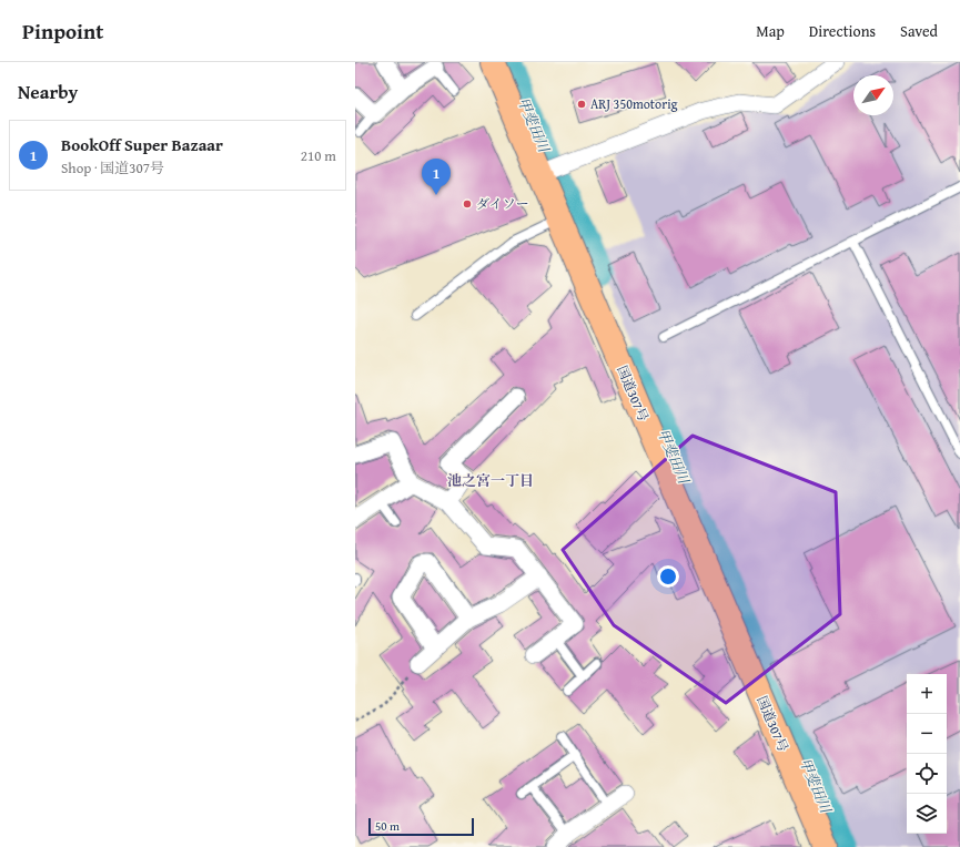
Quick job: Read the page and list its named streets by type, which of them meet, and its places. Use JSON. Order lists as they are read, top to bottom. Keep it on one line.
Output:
{"streets":{"highway":["国道307号"]},"districts":["池之宮一丁目"],"water":["甲斐田川"],"places":["ARJ 350motorig","ダイソー"],"scale_bar":"50 m","north":"top right","page":{"header":"Pinpoint","nav":["Map","Directions","Saved"],"heading":"Nearby","list":[{"mark":"1","name":"BookOff Super Bazaar","note":"Shop · 国道307号","value":"210 m"}],"pins":"1","map_buttons":["+","−"],"scale":"50 m"}}
